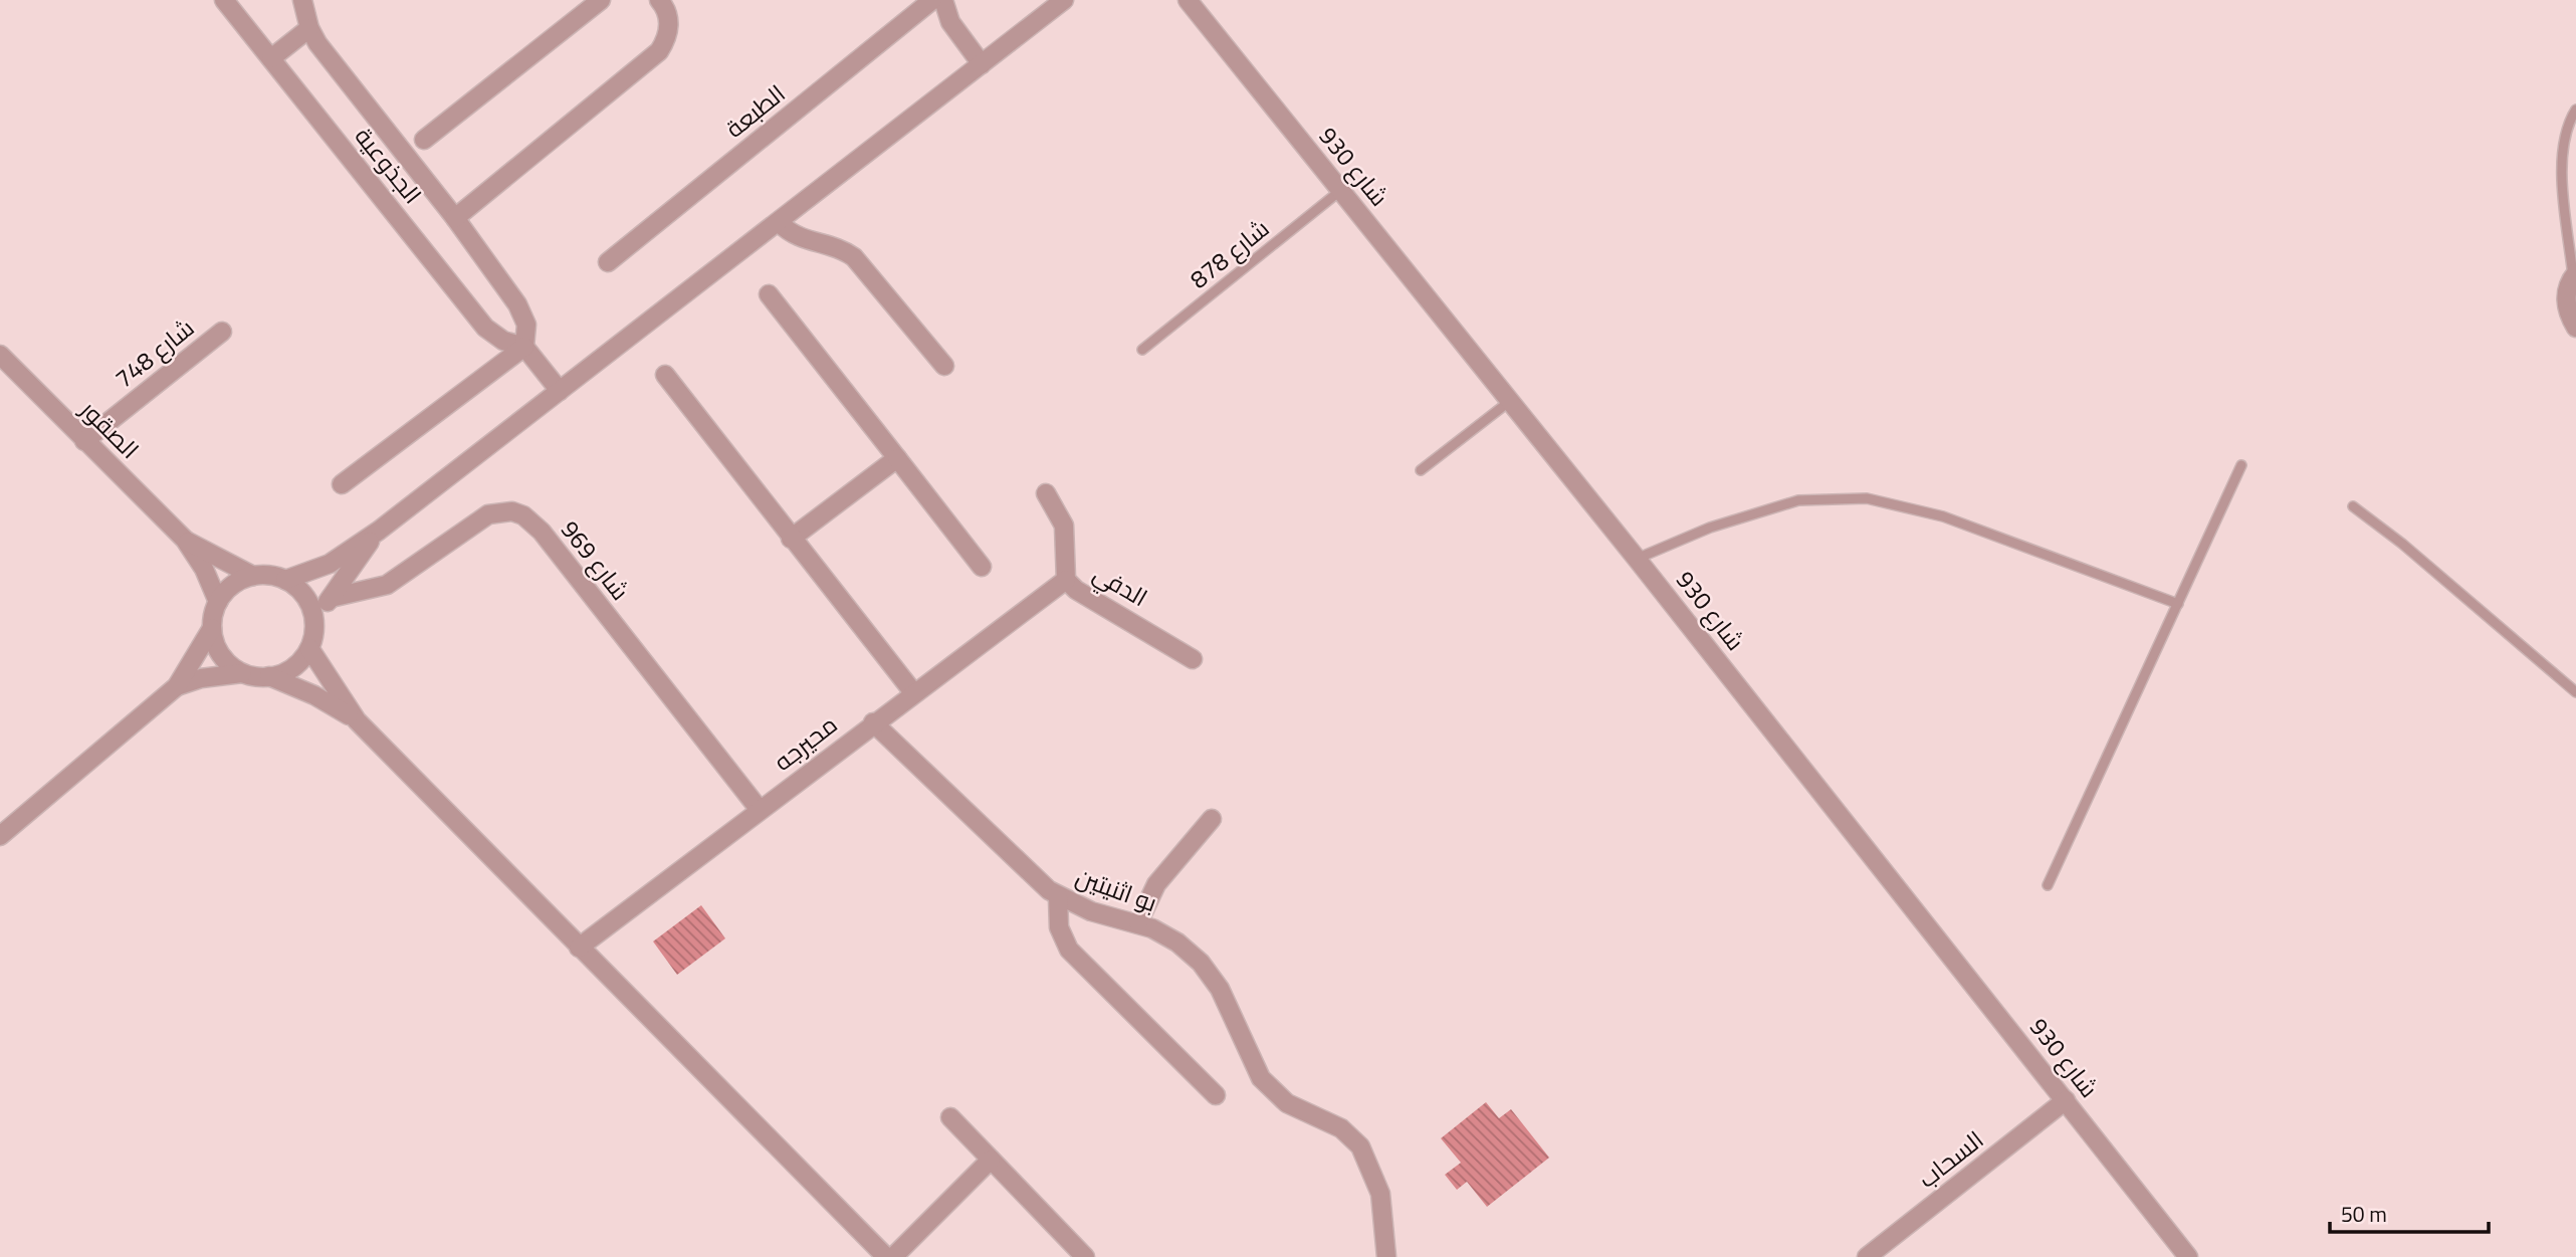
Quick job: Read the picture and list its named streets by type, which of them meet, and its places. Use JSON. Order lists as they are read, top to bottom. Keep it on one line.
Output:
{"streets":{"street":["الطبعة","الجذوعية","شارع 930","شارع 748","الصقور","شارع 969","الدفي","محيرجه","بو اثنيتين","السحاب"],"lane":["شارع 878"]},"crossings":[["شارع 930","شارع 878"],["شارع 930","السحاب"],["شارع 748","الصقور"],["شارع 969","محيرجه"],["الدفي","محيرجه"],["محيرجه","بو اثنيتين"]],"scale_bar":"50 m"}
